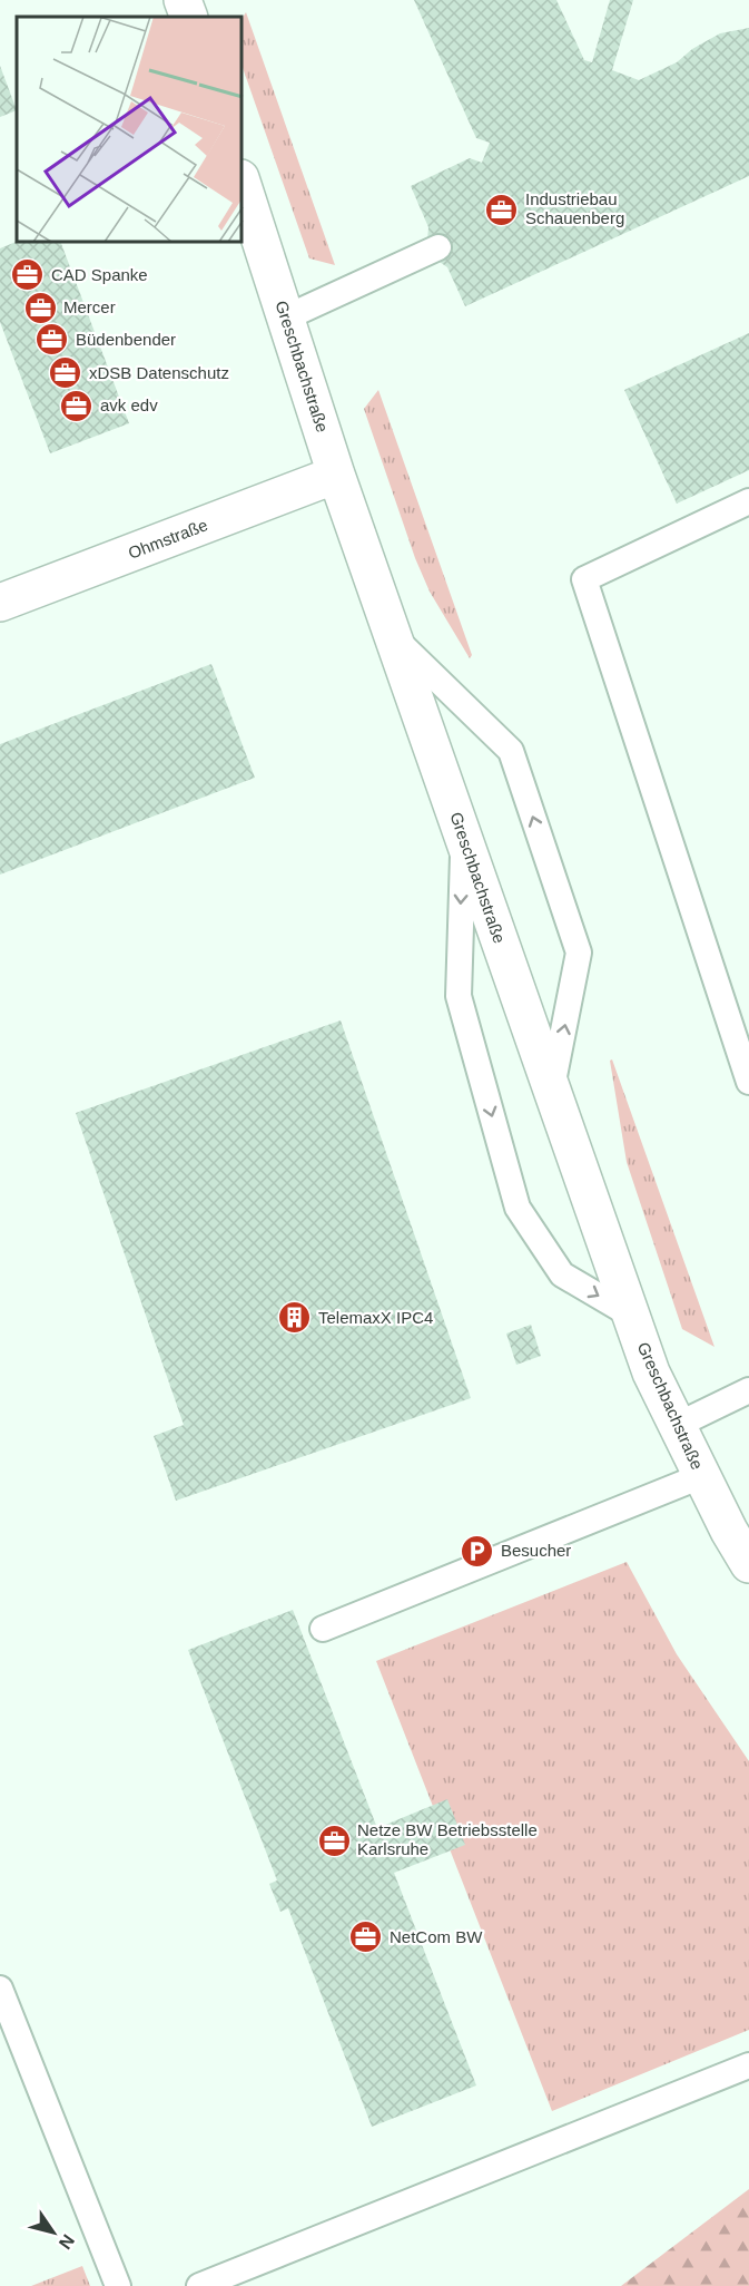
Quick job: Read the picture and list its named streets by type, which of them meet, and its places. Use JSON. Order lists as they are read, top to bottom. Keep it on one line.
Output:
{"streets":{"street":["Greschbachstraße","Ohmstraße"]},"crossings":[["Greschbachstraße","Ohmstraße"]],"places":{"office":["Industriebau Schauenberg","CAD Spanke","Mercer","Büdenbender","xDSB Datenschutz","avk edv","Netze BW Betriebsstelle Karlsruhe","NetCom BW"],"building":["TelemaxX IPC4"],"parking":["Besucher"]},"north":"bottom right"}
